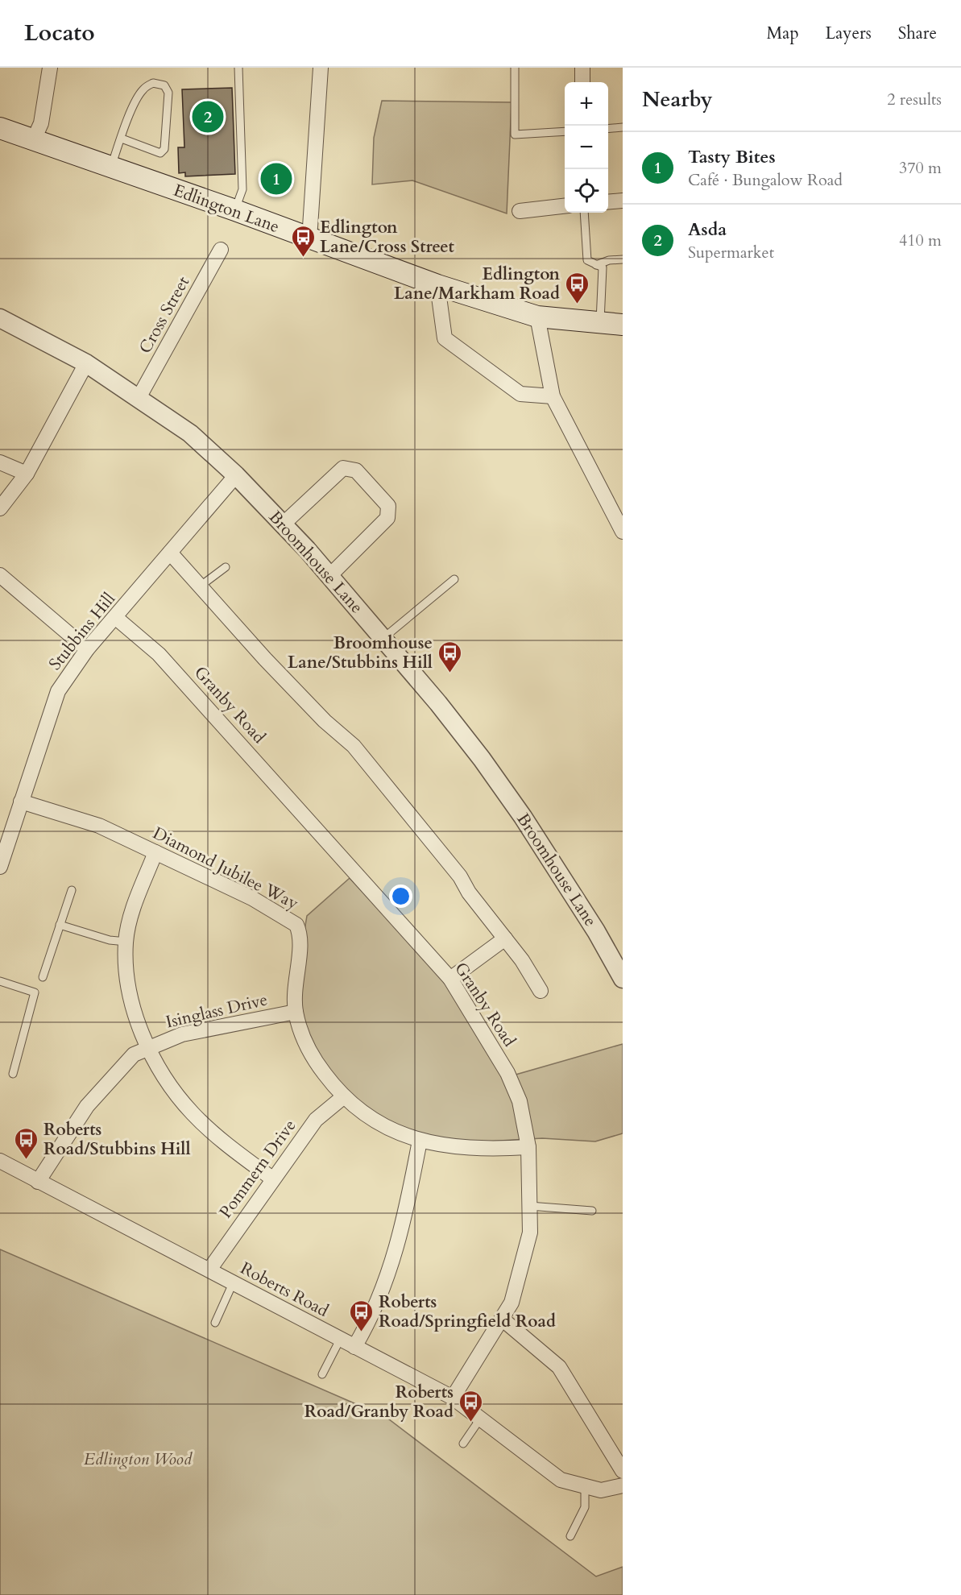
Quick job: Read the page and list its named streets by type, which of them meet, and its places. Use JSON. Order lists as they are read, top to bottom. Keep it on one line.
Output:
{"streets":{"main road":["Edlington Lane"],"street":["Cross Street","Broomhouse Lane","Stubbins Hill","Granby Road","Diamond Jubilee Way","Isinglass Drive","Pommern Drive","Roberts Road"]},"crossings":[["Cross Street","Broomhouse Lane"],["Broomhouse Lane","Stubbins Hill"],["Stubbins Hill","Granby Road"],["Stubbins Hill","Diamond Jubilee Way"],["Granby Road","Diamond Jubilee Way"],["Granby Road","Roberts Road"],["Diamond Jubilee Way","Isinglass Drive"],["Diamond Jubilee Way","Pommern Drive"],["Isinglass Drive","Roberts Road"],["Pommern Drive","Roberts Road"]],"parks":["Edlington Wood"],"places":{"bus stop":["Edlington Lane/Cross Street","Edlington Lane/Markham Road","Broomhouse Lane/Stubbins Hill","Roberts Road/Stubbins Hill","Roberts Road/Springfield Road","Roberts Road/Granby Road"]},"page":{"header":"Locato","nav":["Map","Layers","Share"],"heading":["Nearby","2 results"],"map_buttons":["+","−"],"pins":["2","1"],"list":[{"mark":"1","name":"Tasty Bites","note":"Café · Bungalow Road","value":"370 m"},{"mark":"2","name":"Asda","note":"Supermarket","value":"410 m"}]}}
